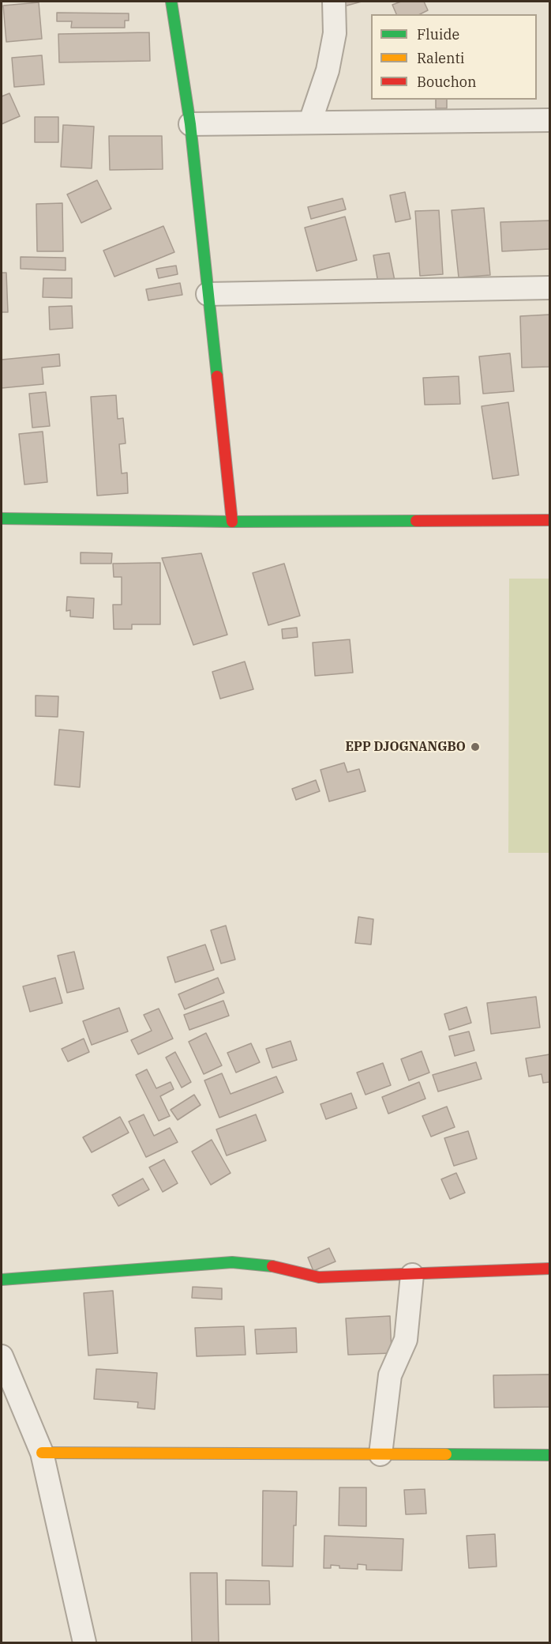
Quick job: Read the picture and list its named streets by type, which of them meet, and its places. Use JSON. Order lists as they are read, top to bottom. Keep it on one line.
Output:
{"places":["EPP DJOGNANGBO"],"legend":["Fluide","Ralenti","Bouchon"]}
